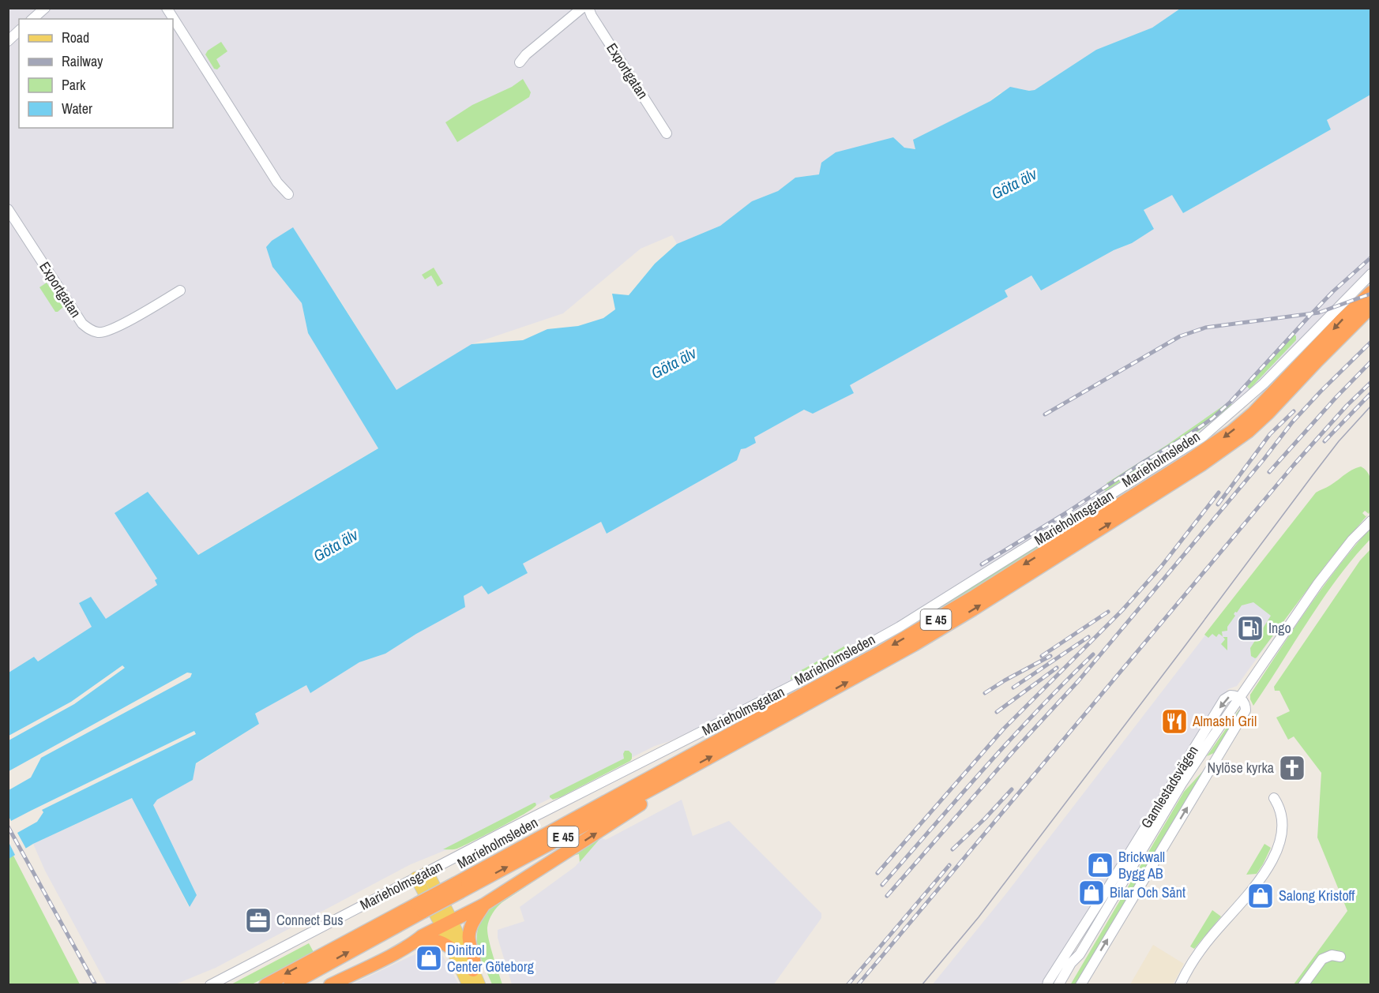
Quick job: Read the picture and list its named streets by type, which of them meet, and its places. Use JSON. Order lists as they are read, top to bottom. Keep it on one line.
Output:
{"streets":{"highway":["Marieholmsleden","E 45"],"street":["Exportgatan","Marieholmsgatan","Gamlestadsvägen"]},"water":["Göta älv"],"places":{"fuel station":["Ingo"],"restaurant":["Almashi Gril"],"church":["Nylöse kyrka"],"shop":["Brickwall Bygg AB","Bilar Och Sånt","Salong Kristoff","Dinitrol Center Göteborg"],"office":["Connect Bus"]},"legend":["Road","Railway","Park","Water"]}
